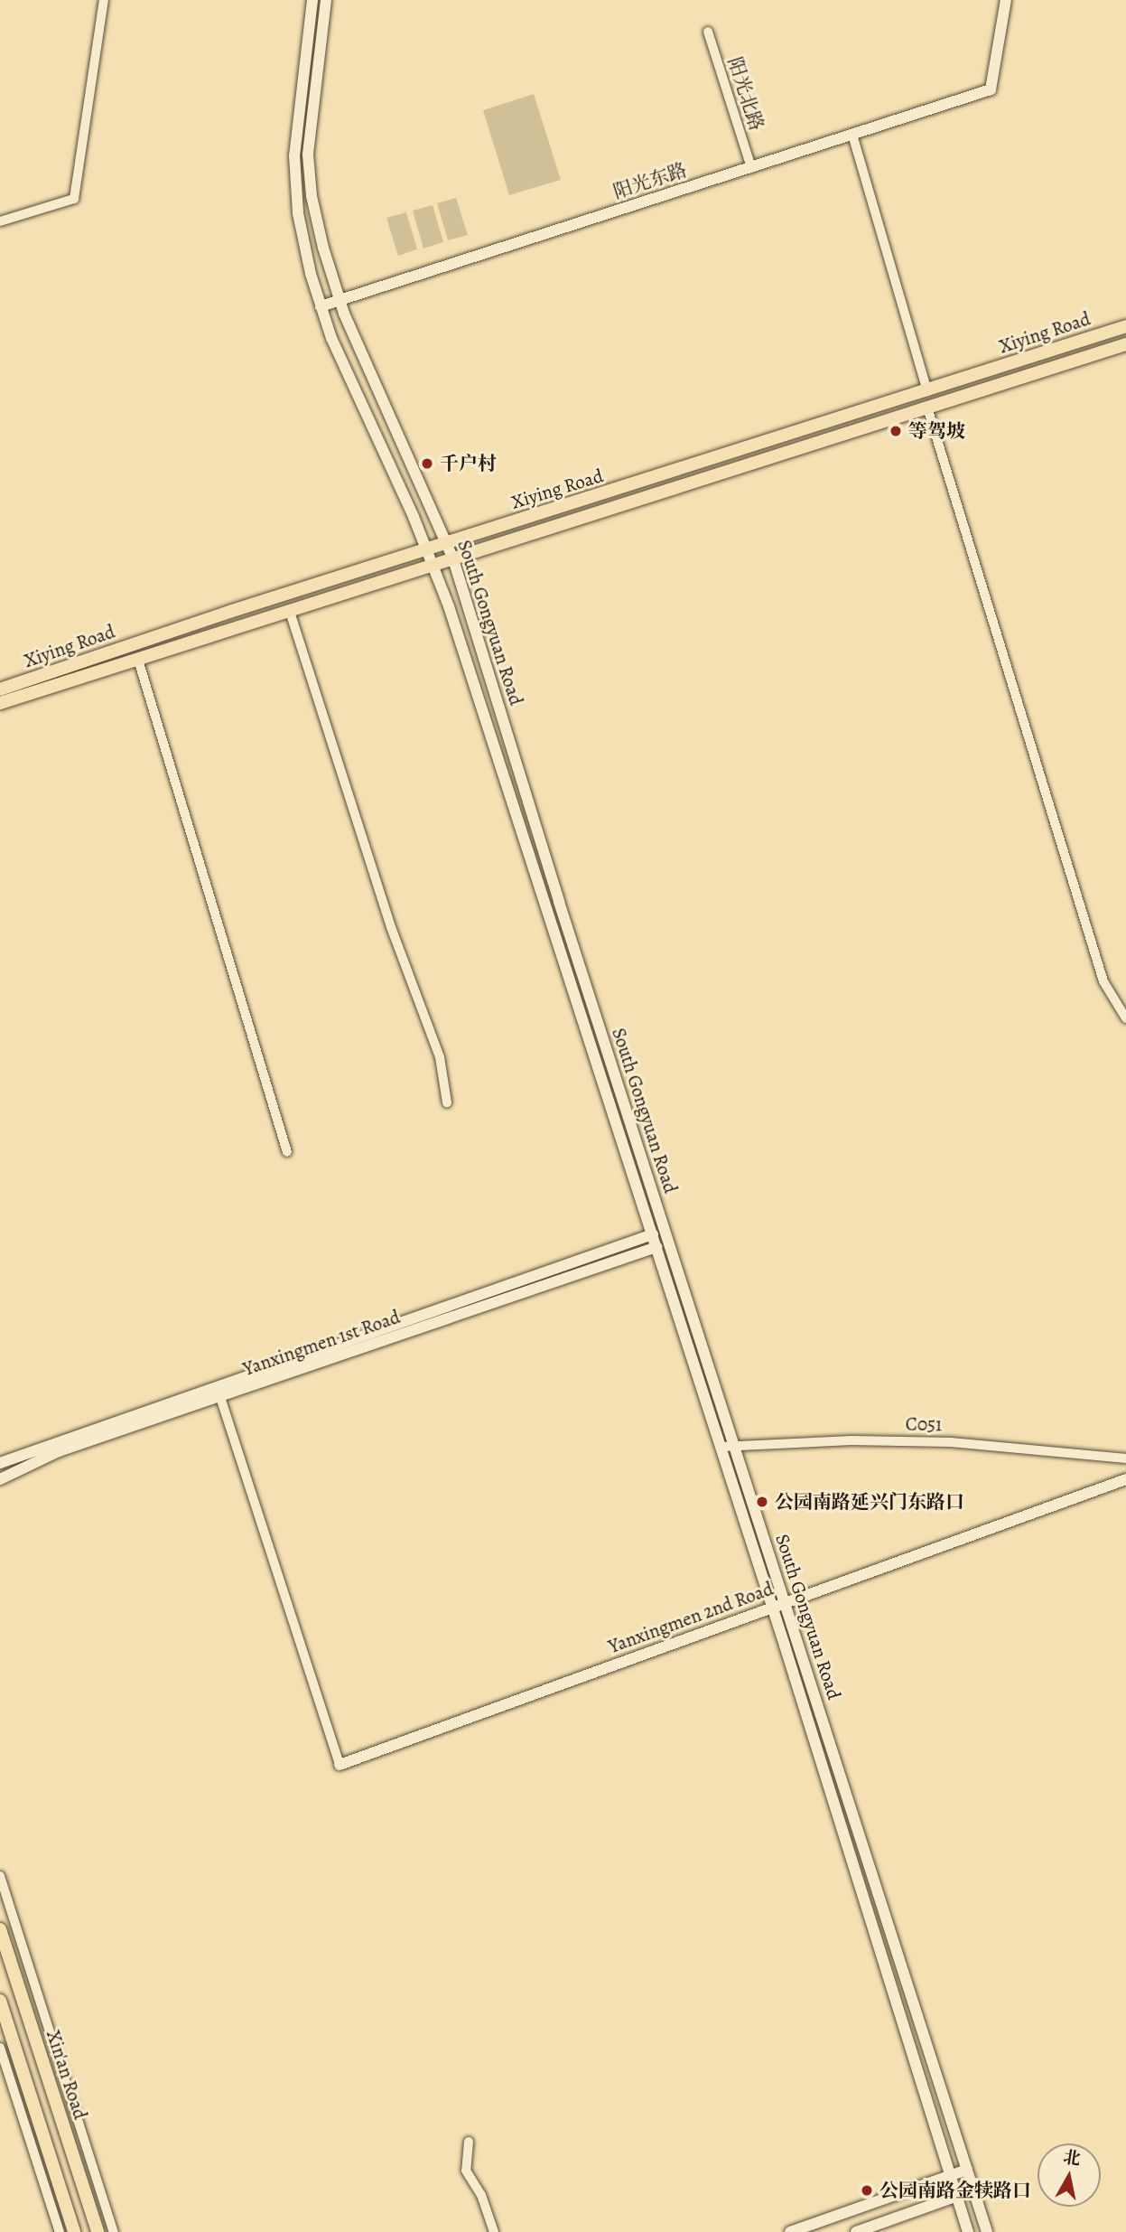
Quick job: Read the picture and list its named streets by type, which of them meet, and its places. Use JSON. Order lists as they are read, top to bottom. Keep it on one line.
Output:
{"streets":{"main road":["阳光东路","Xiying Road","South Gongyuan Road","Yanxingmen 1st Road","Yanxingmen 2nd Road","Xin'an Road"],"street":["阳光北路","C051"]},"crossings":[["阳光北路","阳光东路"],["阳光东路","South Gongyuan Road"],["Xiying Road","South Gongyuan Road"],["South Gongyuan Road","Yanxingmen 1st Road"],["South Gongyuan Road","C051"],["South Gongyuan Road","Yanxingmen 2nd Road"]],"places":["等驾坡","千户村","公园南路延兴门东路口","公园南路金犊路口"],"north":"top"}
